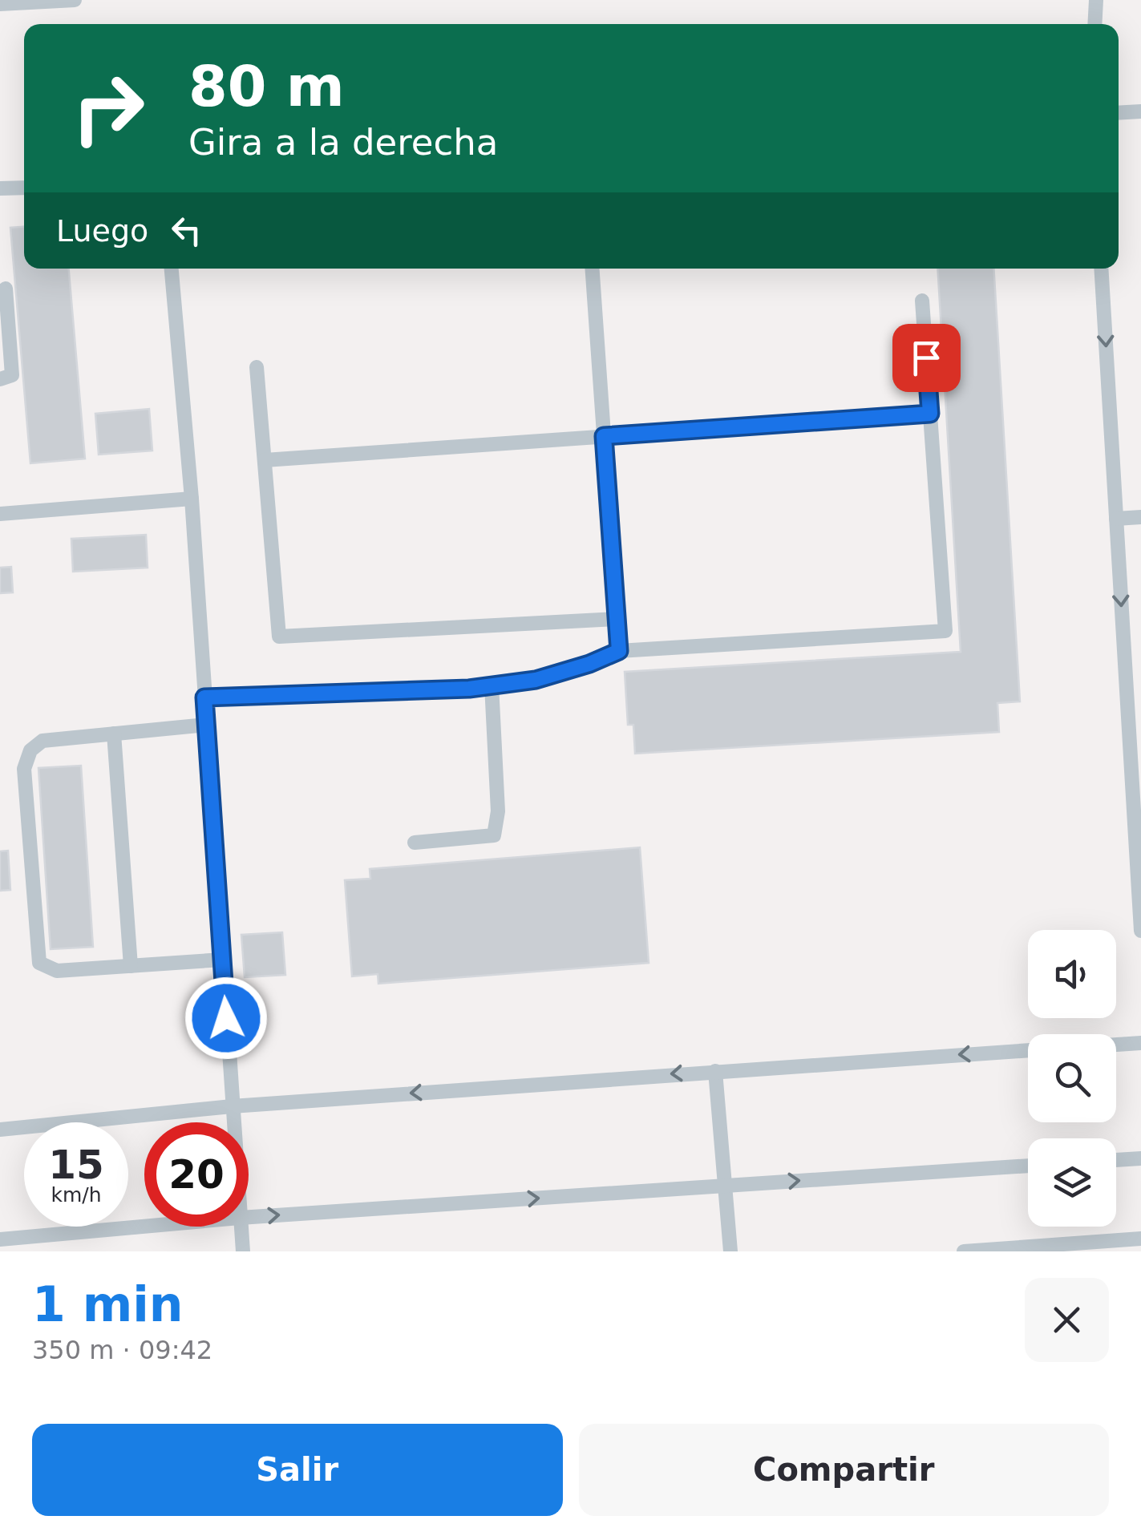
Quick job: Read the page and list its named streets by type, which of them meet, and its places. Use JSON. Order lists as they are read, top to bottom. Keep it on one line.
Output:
{"page":{"turn":["80 m","Gira a la derecha"],"then":"Luego","speed":"15 km/h","limit":"20","heading":["1 min","350 m · 09:42"],"buttons":["Salir","Compartir"]}}
